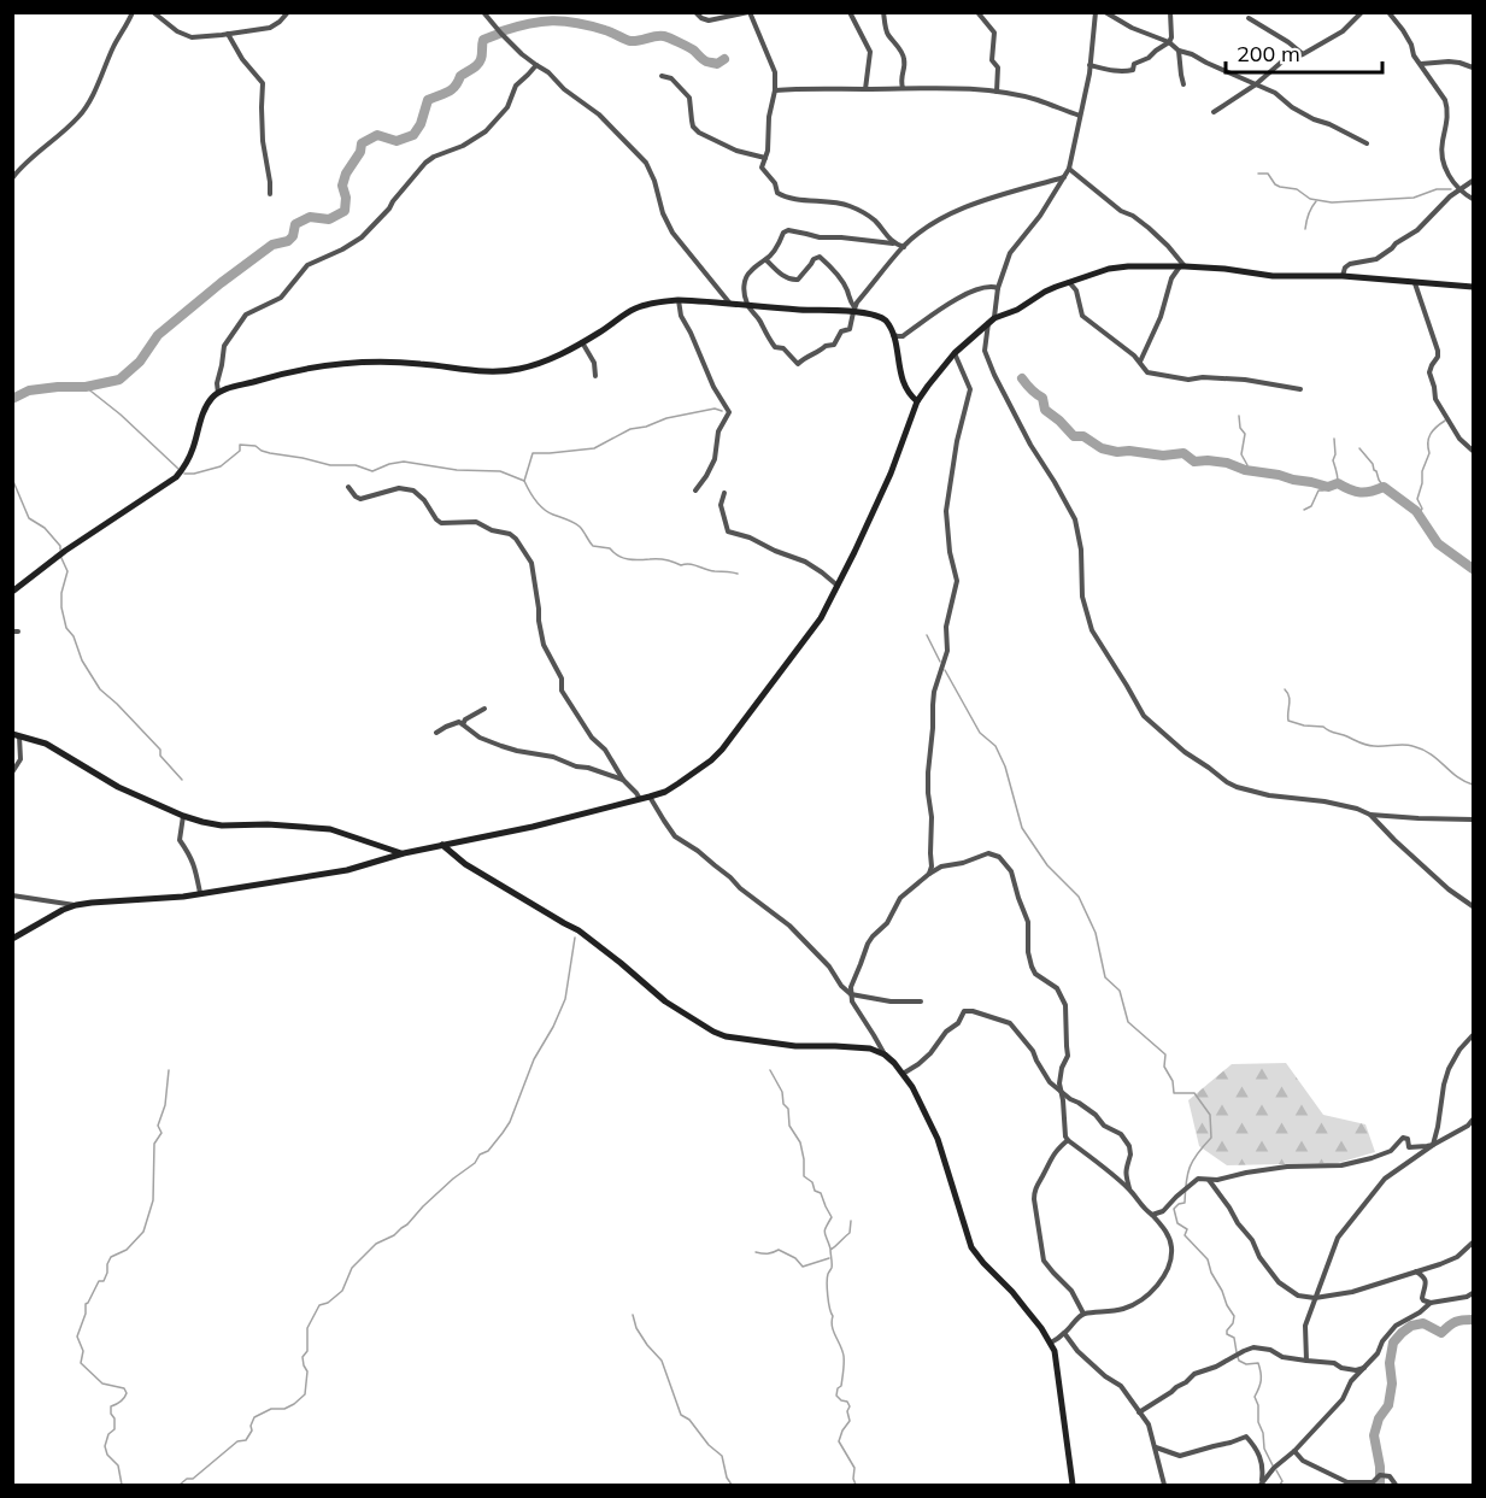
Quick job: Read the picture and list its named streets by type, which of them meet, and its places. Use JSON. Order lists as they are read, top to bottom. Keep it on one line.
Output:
{"scale_bar":"200 m"}
